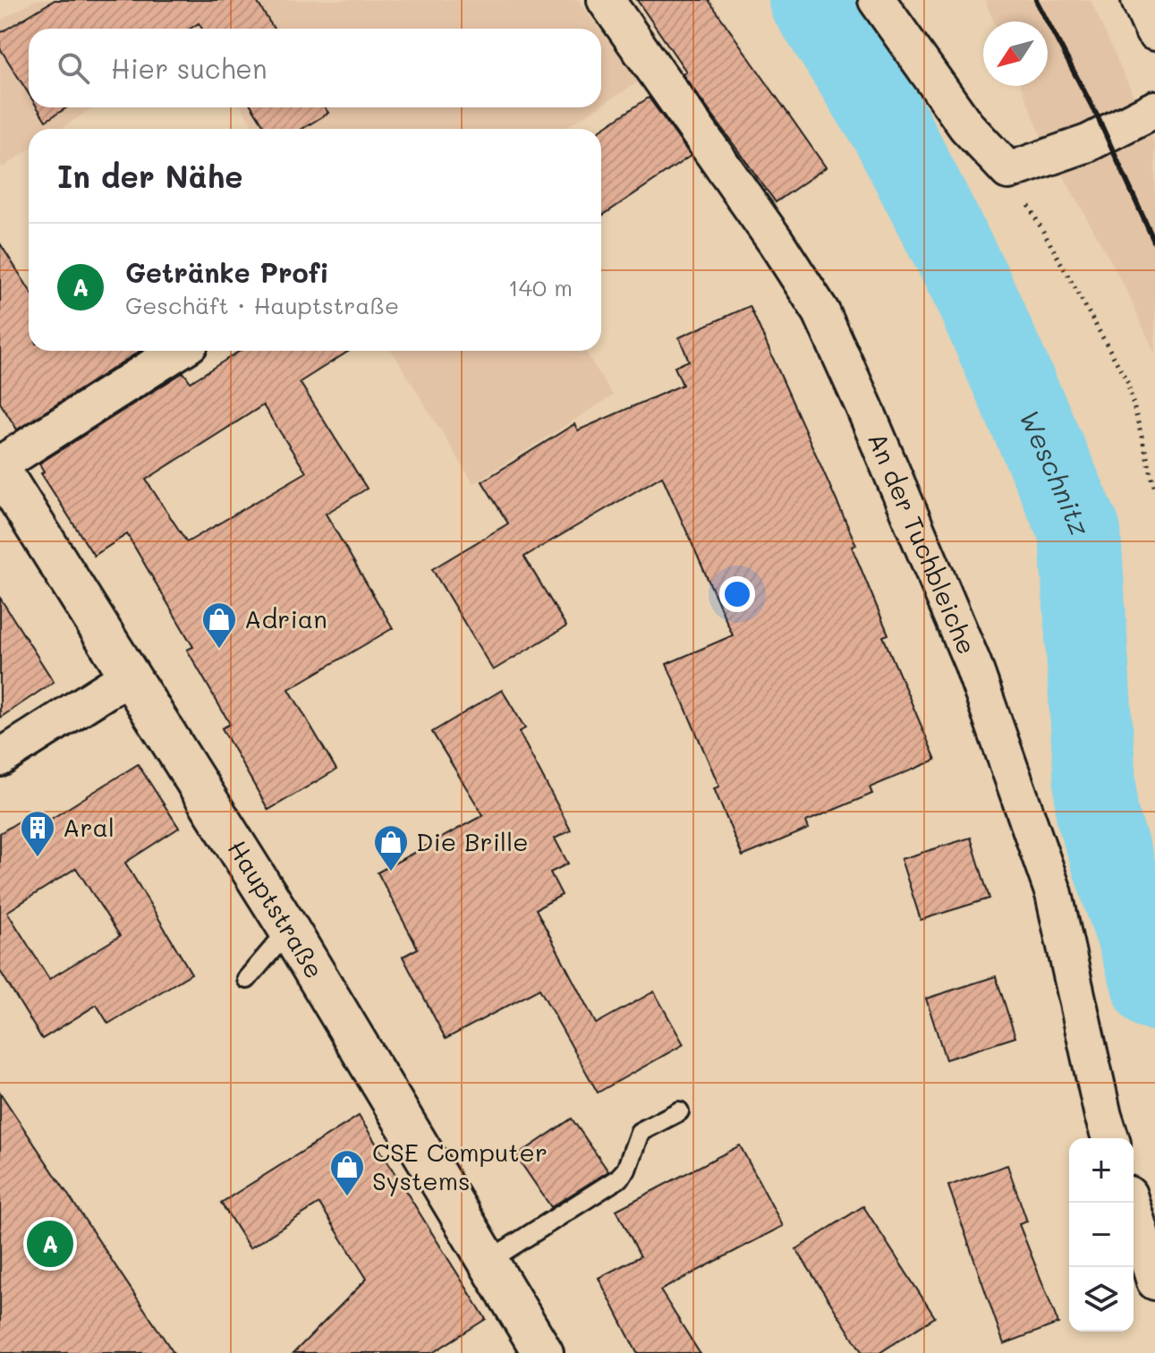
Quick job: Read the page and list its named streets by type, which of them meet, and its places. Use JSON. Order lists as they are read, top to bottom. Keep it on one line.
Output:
{"streets":{"main road":["Hauptstraße"],"street":["An der Tuchbleiche"]},"water":["Weschnitz"],"places":{"shop":["Adrian","Die Brille","CSE Computer Systems"],"building":["Aral"]},"north":"bottom left","page":{"search":"Hier suchen","heading":"In der Nähe","list":[{"mark":"A","name":"Getränke Profi","note":"Geschäft · Hauptstraße","value":"140 m"}],"map_buttons":["+","−"],"pins":"A"}}
